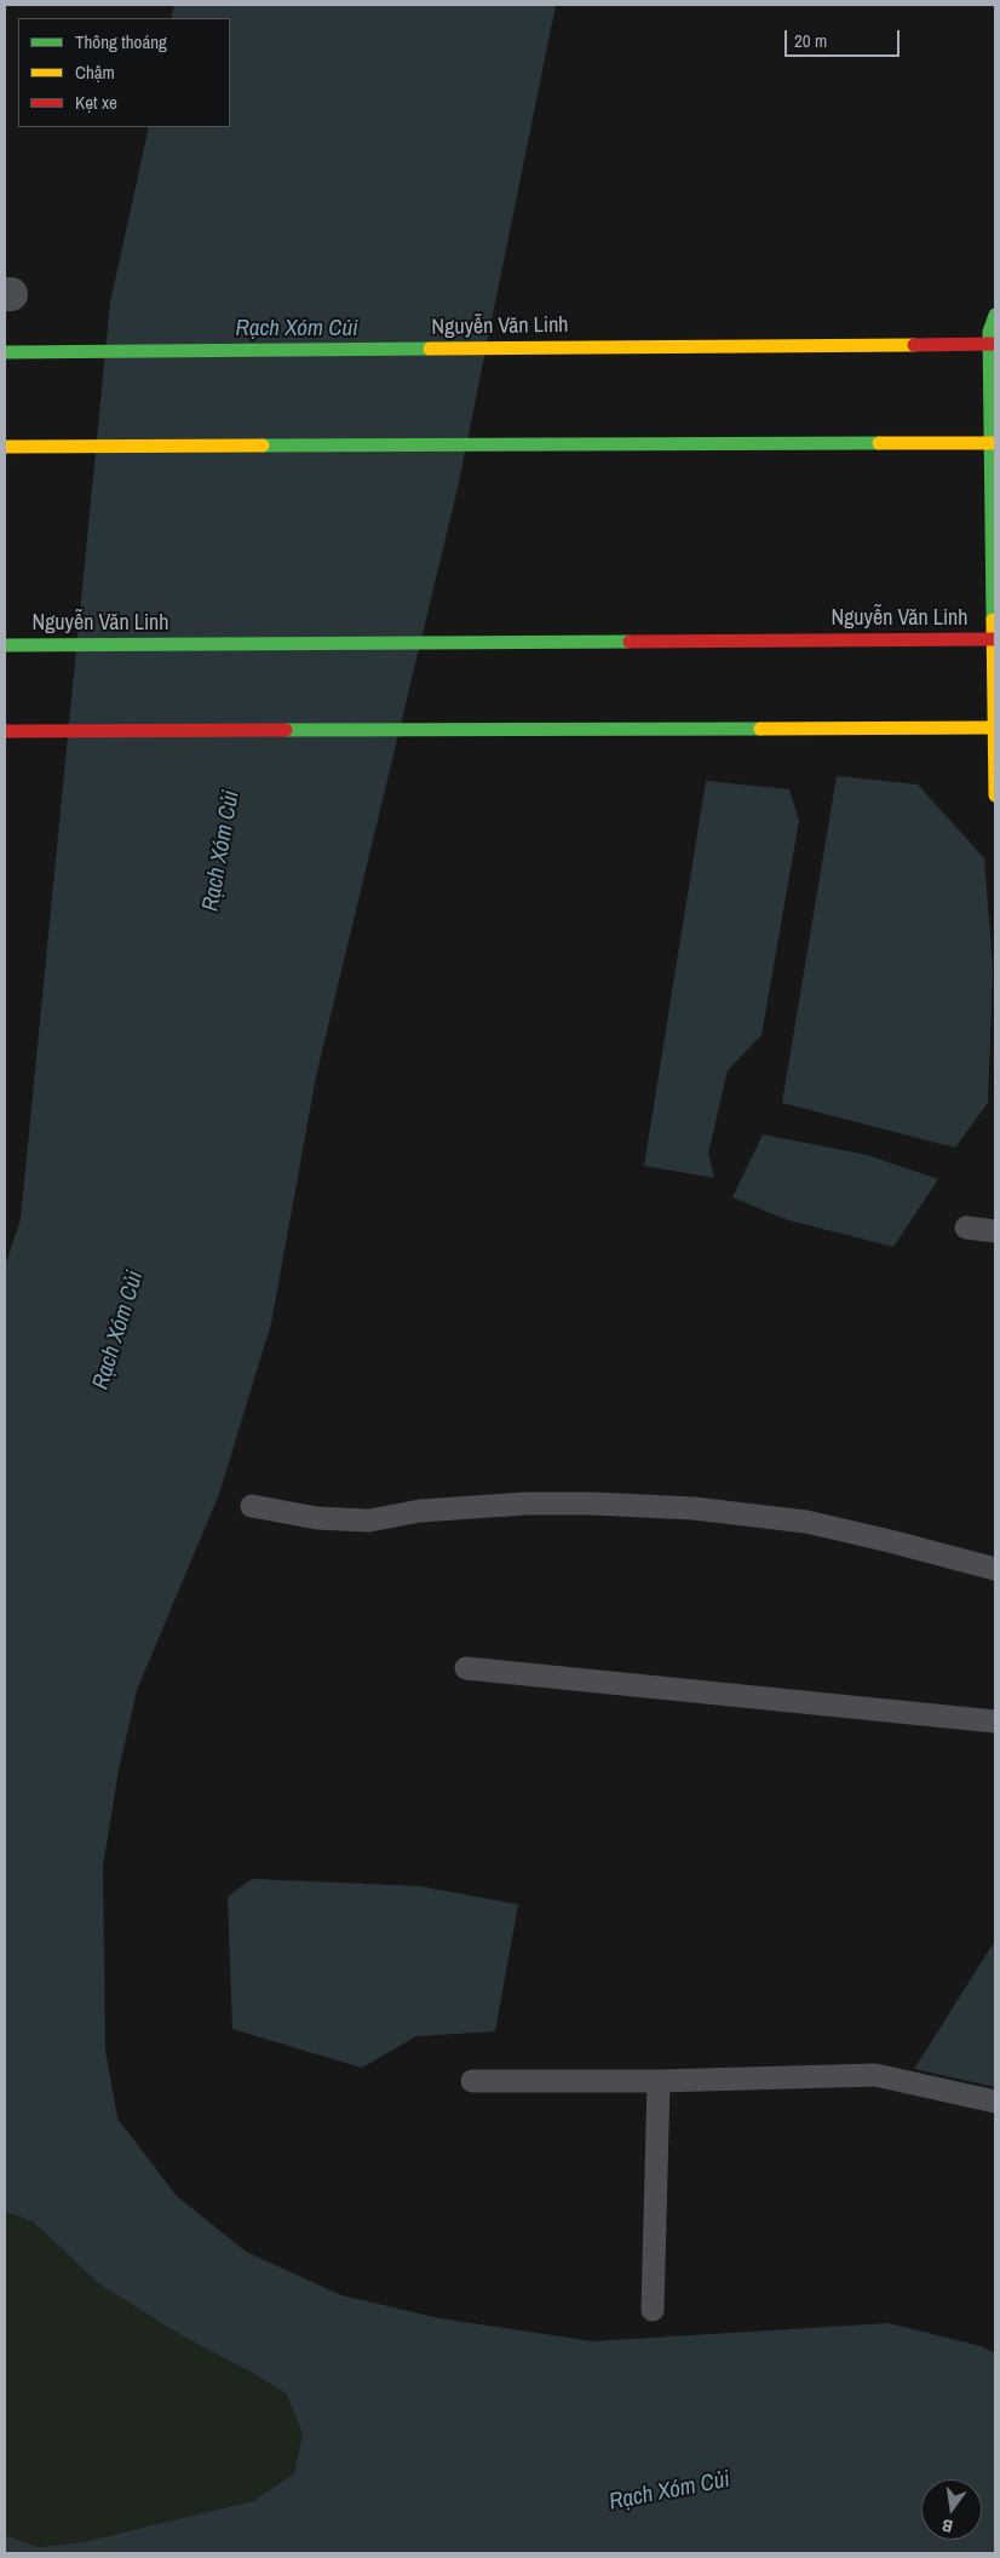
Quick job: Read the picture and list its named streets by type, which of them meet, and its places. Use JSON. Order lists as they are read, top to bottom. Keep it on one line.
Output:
{"streets":{"main road":["Nguyễn Văn Linh"]},"water":["Rạch Xóm Củi"],"legend":["Thông thoáng","Chậm","Kẹt xe"],"scale_bar":"20 m","north":"bottom"}
